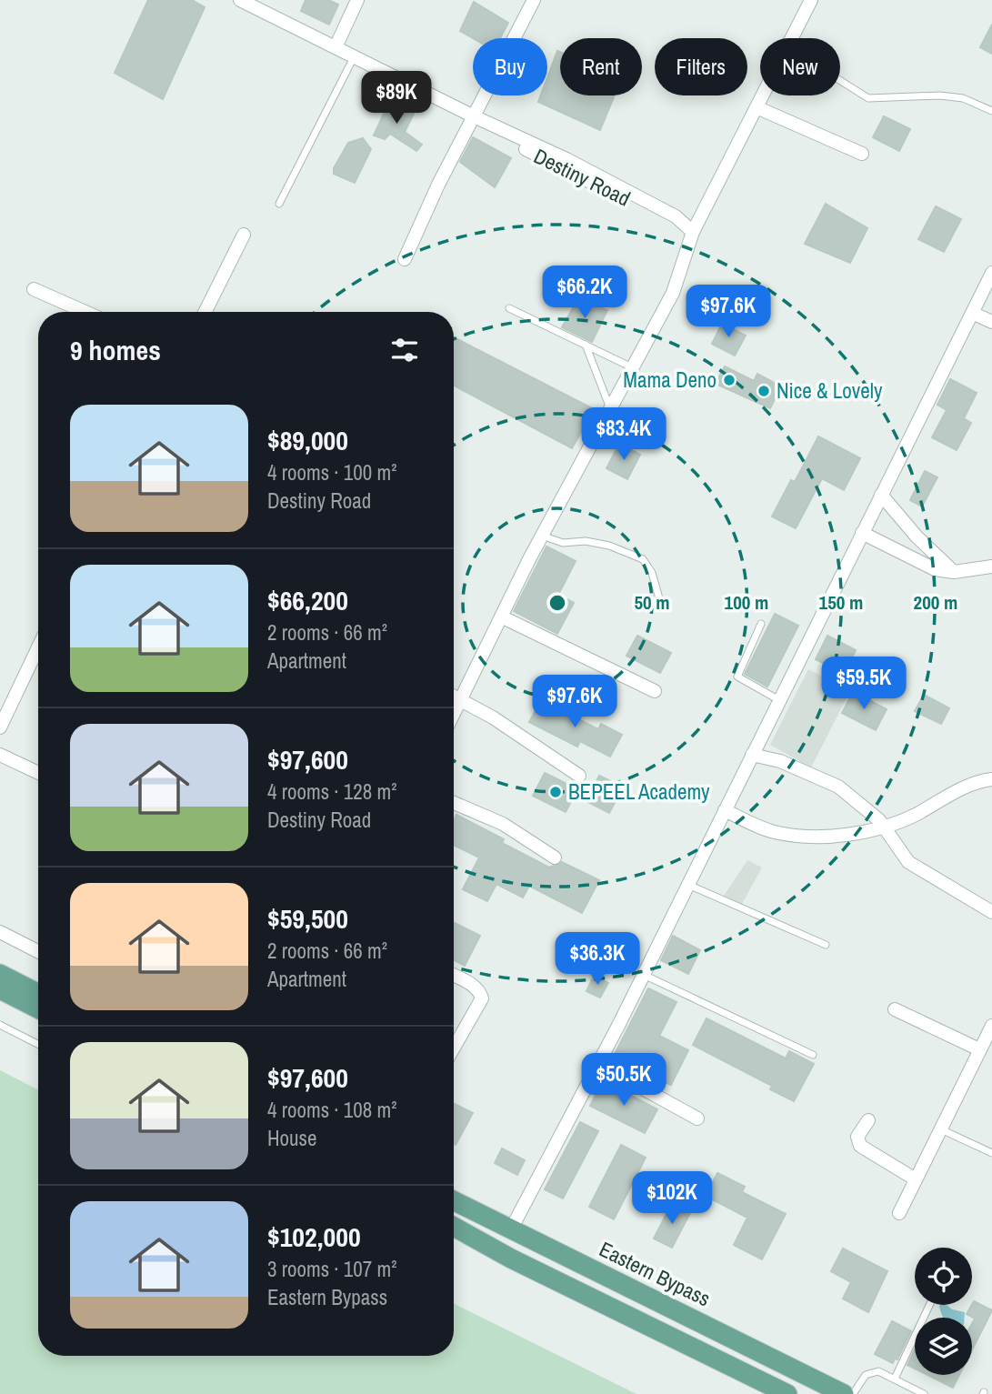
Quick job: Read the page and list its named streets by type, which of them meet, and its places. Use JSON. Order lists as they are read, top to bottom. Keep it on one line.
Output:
{"streets":{"main road":["Eastern Bypass"]},"places":["Mama Deno","Nice & Lovely","BEPEEL Academy"],"page":{"chip":["Buy","Rent","Filters","New"],"price":["$89K","$66.2K","$97.6K","$83.4K","$59.5K","$97.6K","$36.3K","$50.5K","$102K"],"heading":"9 homes","list":[{"name":"$89,000","note":"4 rooms · 100 m² · Destiny Road"},{"name":"$66,200","note":"2 rooms · 66 m² · Apartment"},{"name":"$97,600","note":"4 rooms · 128 m² · Destiny Road"},{"name":"$59,500","note":"2 rooms · 66 m² · Apartment"},{"name":"$97,600","note":"4 rooms · 108 m² · House"},{"name":"$102,000","note":"3 rooms · 107 m² · Eastern Bypass"}]},"rings":["50 m","100 m","150 m","200 m"]}
